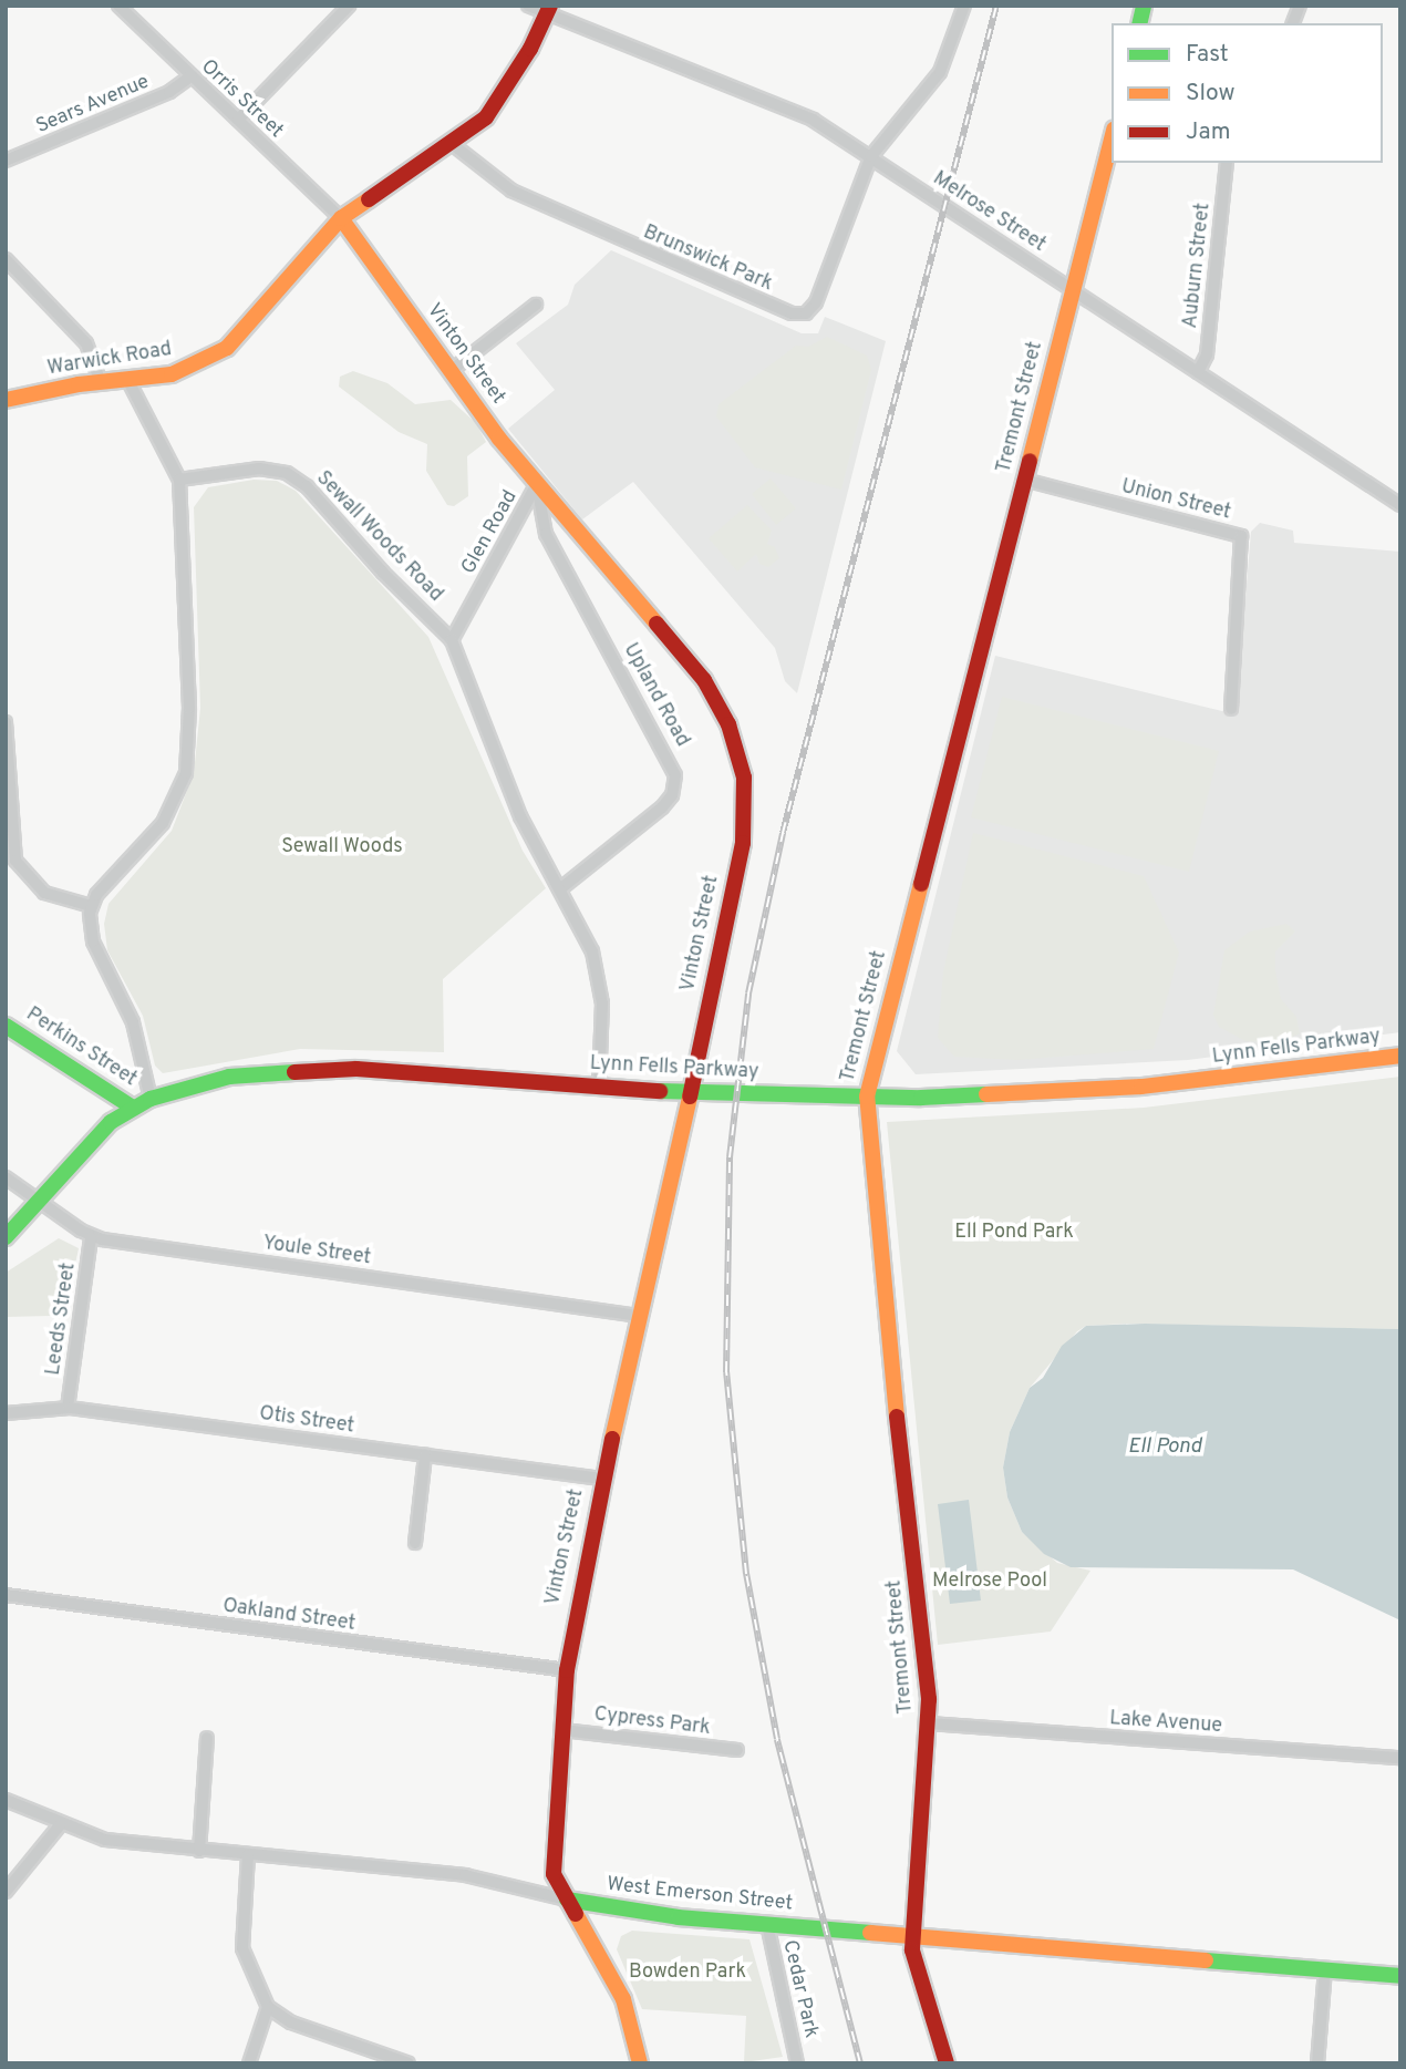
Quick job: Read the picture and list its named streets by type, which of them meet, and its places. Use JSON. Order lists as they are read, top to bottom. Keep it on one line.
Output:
{"streets":{"street":["Orris Street","Sears Avenue","Melrose Street","Brunswick Park","Auburn Street","Vinton Street","Warwick Road","Tremont Street","Union Street","Glen Road","Sewall Woods Road","Upland Road","Perkins Street","Lynn Fells Parkway","Youle Street","Leeds Street","Otis Street","Oakland Street","Cypress Park","Lake Avenue","West Emerson Street","Cedar Park"]},"crossings":[["Orris Street","Sears Avenue"],["Orris Street","Vinton Street"],["Orris Street","Warwick Road"],["Melrose Street","Brunswick Park"],["Melrose Street","Auburn Street"],["Melrose Street","Tremont Street"],["Vinton Street","Warwick Road"],["Vinton Street","Glen Road"],["Vinton Street","Upland Road"],["Vinton Street","Lynn Fells Parkway"],["Vinton Street","Youle Street"],["Vinton Street","Otis Street"],["Vinton Street","Oakland Street"],["Vinton Street","Cypress Park"],["Vinton Street","West Emerson Street"],["Tremont Street","Union Street"],["Tremont Street","Lynn Fells Parkway"],["Tremont Street","Lake Avenue"],["Tremont Street","West Emerson Street"],["Glen Road","Sewall Woods Road"],["Glen Road","Upland Road"],["Sewall Woods Road","Upland Road"],["Sewall Woods Road","Lynn Fells Parkway"],["Perkins Street","Lynn Fells Parkway"],["Lynn Fells Parkway","Youle Street"],["Youle Street","Leeds Street"],["Leeds Street","Otis Street"],["West Emerson Street","Cedar Park"]],"water":["Ell Pond"],"parks":["Sewall Woods","Ell Pond Park","Melrose Pool","Bowden Park"],"legend":["Fast","Slow","Jam"]}
